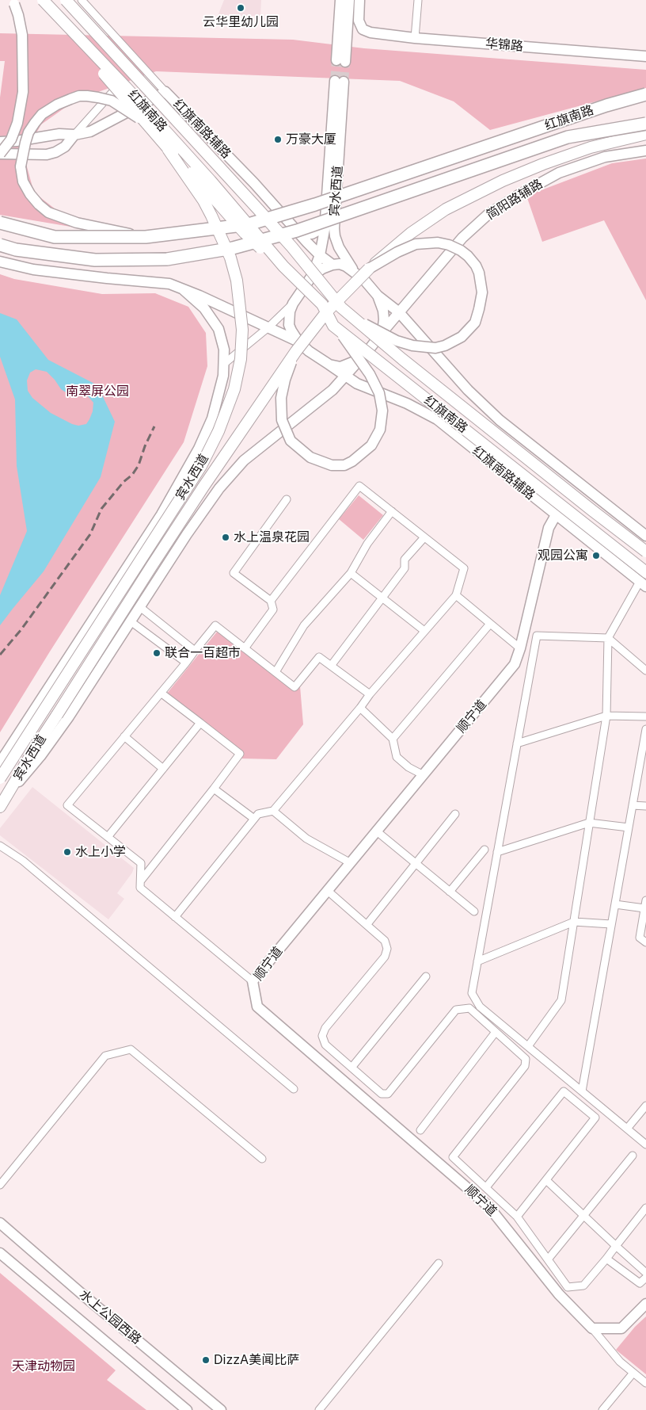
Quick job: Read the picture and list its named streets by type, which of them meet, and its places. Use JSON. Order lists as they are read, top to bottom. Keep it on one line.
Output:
{"streets":{"highway":["红旗南路"],"main road":["华锦路","红旗南路辅路","宾水西道","简阳路辅路","顺宁道","水上公园西路"]},"crossings":[["红旗南路","红旗南路辅路"],["红旗南路辅路","宾水西道"],["红旗南路辅路","简阳路辅路"],["红旗南路辅路","顺宁道"],["宾水西道","简阳路辅路"]],"parks":["南翠屏公园","天津动物园"],"places":["云华里幼儿园","万豪大厦","水上温泉花园","观园公寓","联合一百超市","水上小学","DizzA美闻比萨"]}
